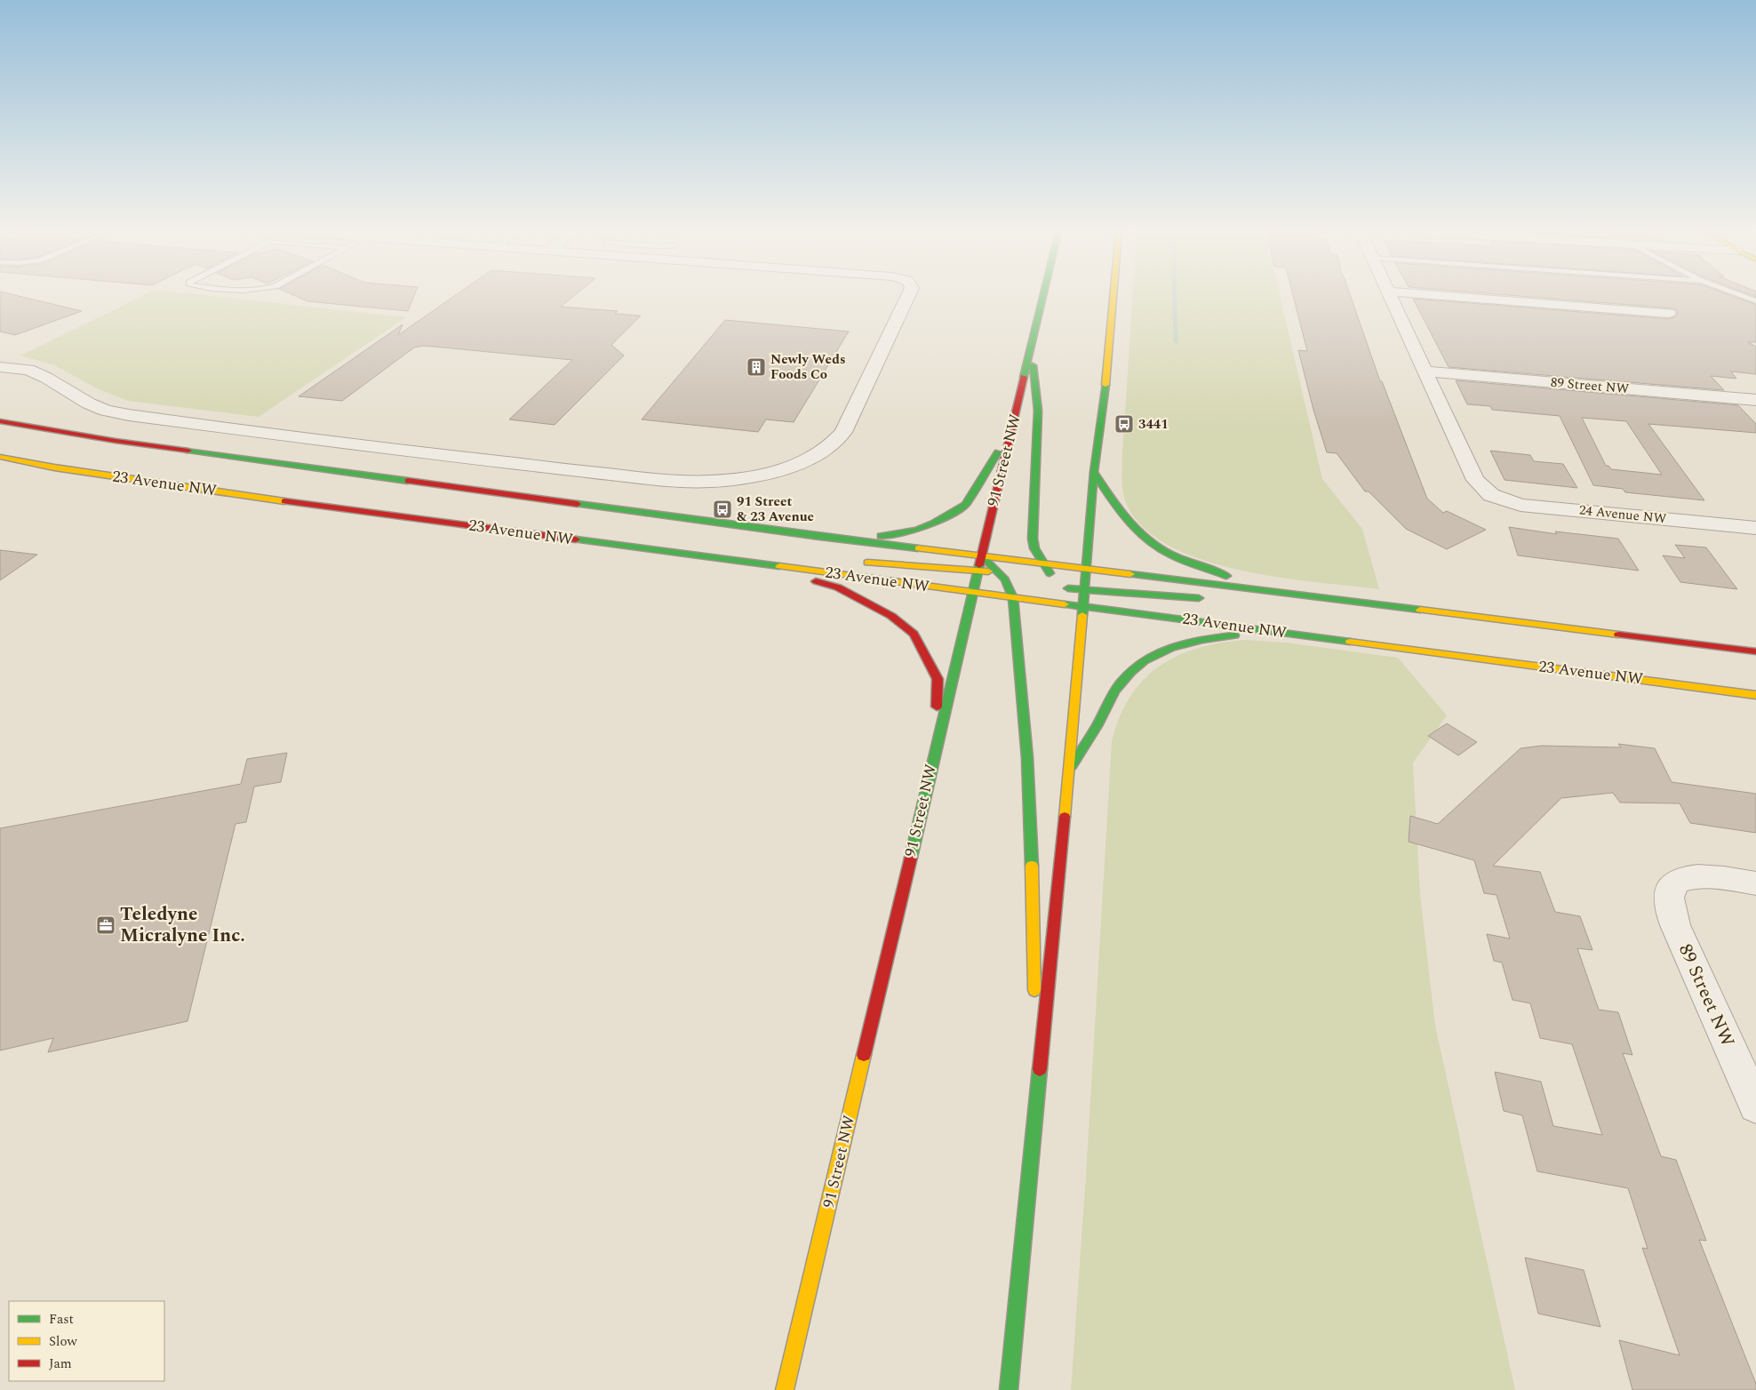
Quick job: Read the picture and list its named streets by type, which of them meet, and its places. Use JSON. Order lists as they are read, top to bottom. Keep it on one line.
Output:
{"streets":{"main road":["91 Street NW","23 Avenue NW"],"street":["89 Street NW","24 Avenue NW"]},"crossings":[["89 Street NW","24 Avenue NW"],["91 Street NW","23 Avenue NW"]],"places":{"building":["Newly Weds Foods Co"],"bus stop":["3441","91 Street & 23 Avenue"],"office":["Teledyne Micralyne Inc."]},"legend":["Fast","Slow","Jam"]}
